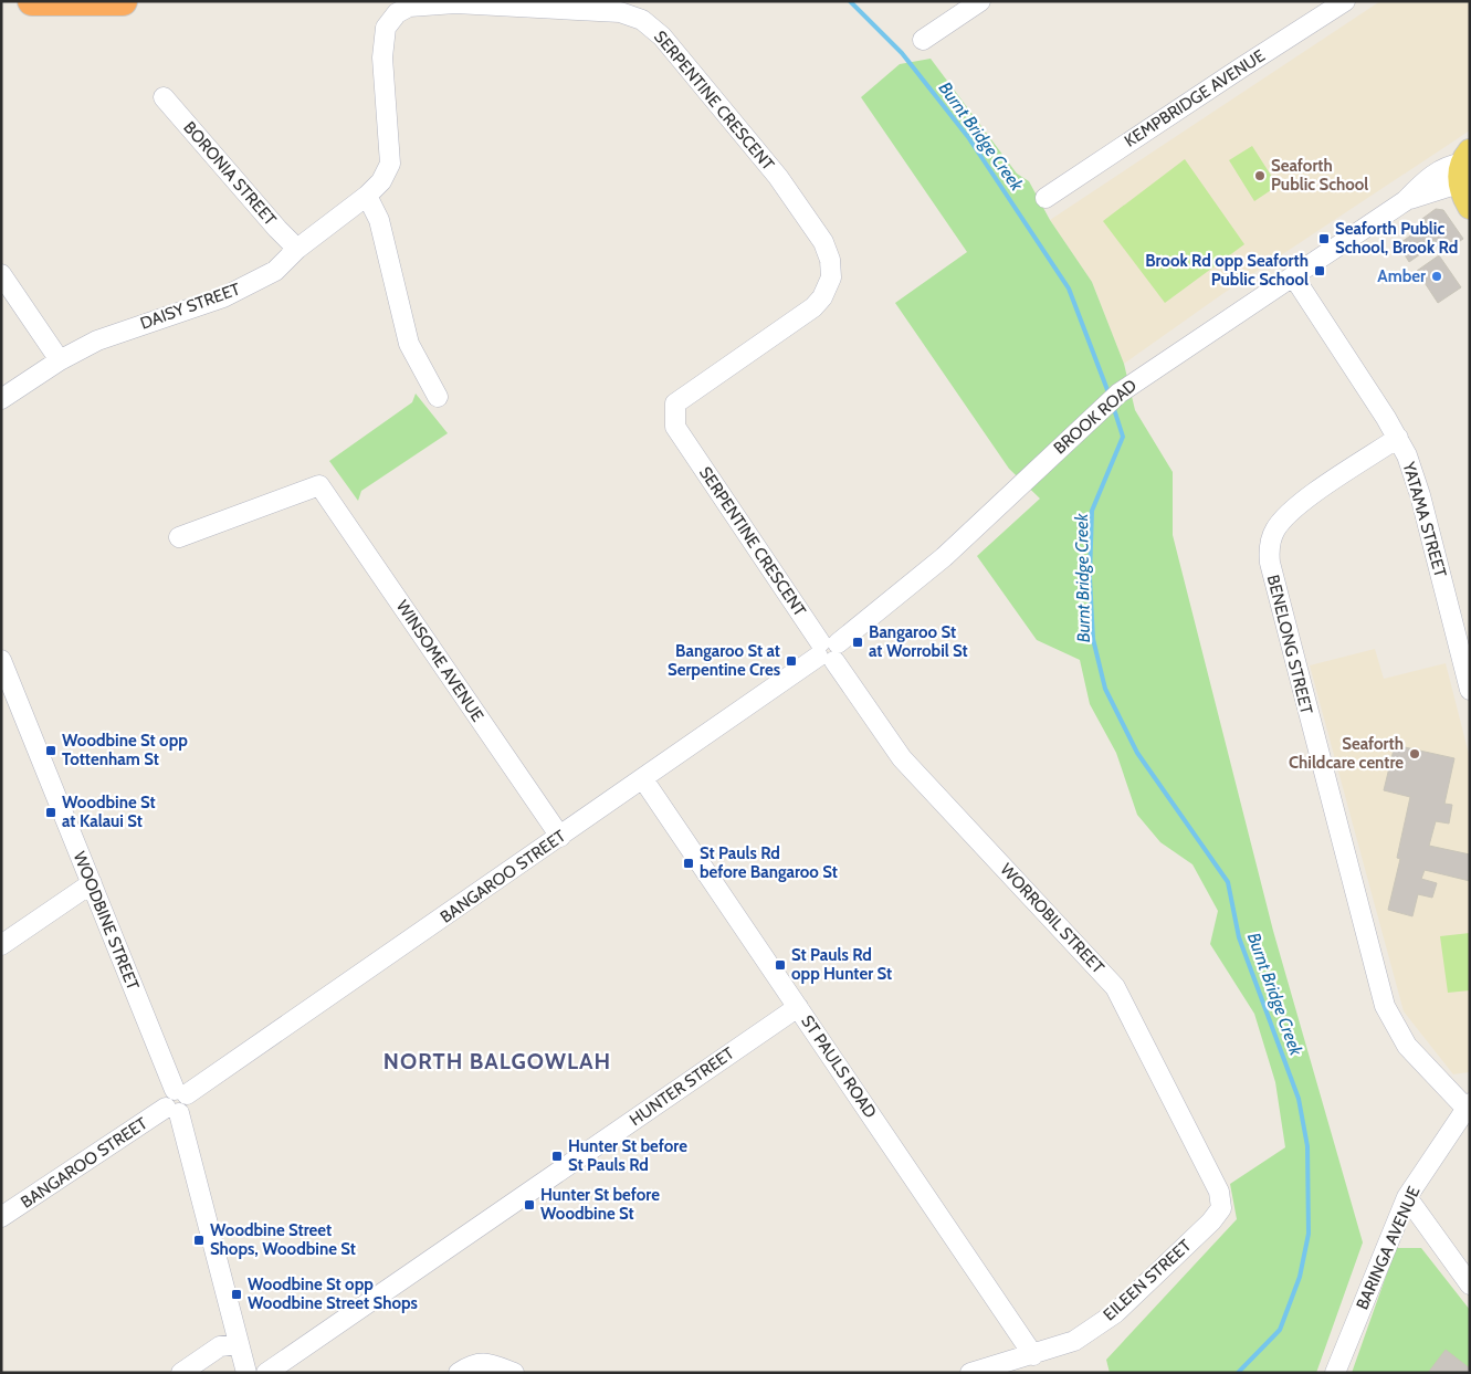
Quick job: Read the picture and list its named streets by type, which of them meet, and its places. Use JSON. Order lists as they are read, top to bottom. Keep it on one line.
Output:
{"streets":{"street":["KEMPBRIDGE AVENUE","SERPENTINE CRESCENT","BORONIA STREET","DAISY STREET","BROOK ROAD","YATAMA STREET","BENELONG STREET","WINSOME AVENUE","BANGAROO STREET","WORROBIL STREET","WOODBINE STREET","ST PAULS ROAD","HUNTER STREET","BARINGA AVENUE","EILEEN STREET"]},"crossings":[["SERPENTINE CRESCENT","DAISY STREET"],["SERPENTINE CRESCENT","BROOK ROAD"],["SERPENTINE CRESCENT","BANGAROO STREET"],["SERPENTINE CRESCENT","WORROBIL STREET"],["BORONIA STREET","DAISY STREET"],["BROOK ROAD","YATAMA STREET"],["BROOK ROAD","BANGAROO STREET"],["BROOK ROAD","WORROBIL STREET"],["YATAMA STREET","BENELONG STREET"],["BENELONG STREET","BARINGA AVENUE"],["WINSOME AVENUE","BANGAROO STREET"],["BANGAROO STREET","WORROBIL STREET"],["BANGAROO STREET","WOODBINE STREET"],["BANGAROO STREET","ST PAULS ROAD"],["WORROBIL STREET","EILEEN STREET"],["ST PAULS ROAD","HUNTER STREET"],["ST PAULS ROAD","EILEEN STREET"]],"districts":["NORTH BALGOWLAH"],"water":["Burnt Bridge Creek"],"places":{"other":["Seaforth Public School","Amber","Seaforth Childcare centre"],"transit":["Seaforth Public School, Brook Rd","Brook Rd opp Seaforth Public School","Bangaroo St at Worrobil St","Bangaroo St at Serpentine Cres","Woodbine St opp Tottenham St","Woodbine St at Kalaui St","St Pauls Rd before Bangaroo St","St Pauls Rd opp Hunter St","Hunter St before St Pauls Rd","Hunter St before Woodbine St","Woodbine Street Shops, Woodbine St","Woodbine St opp Woodbine Street Shops"]}}
